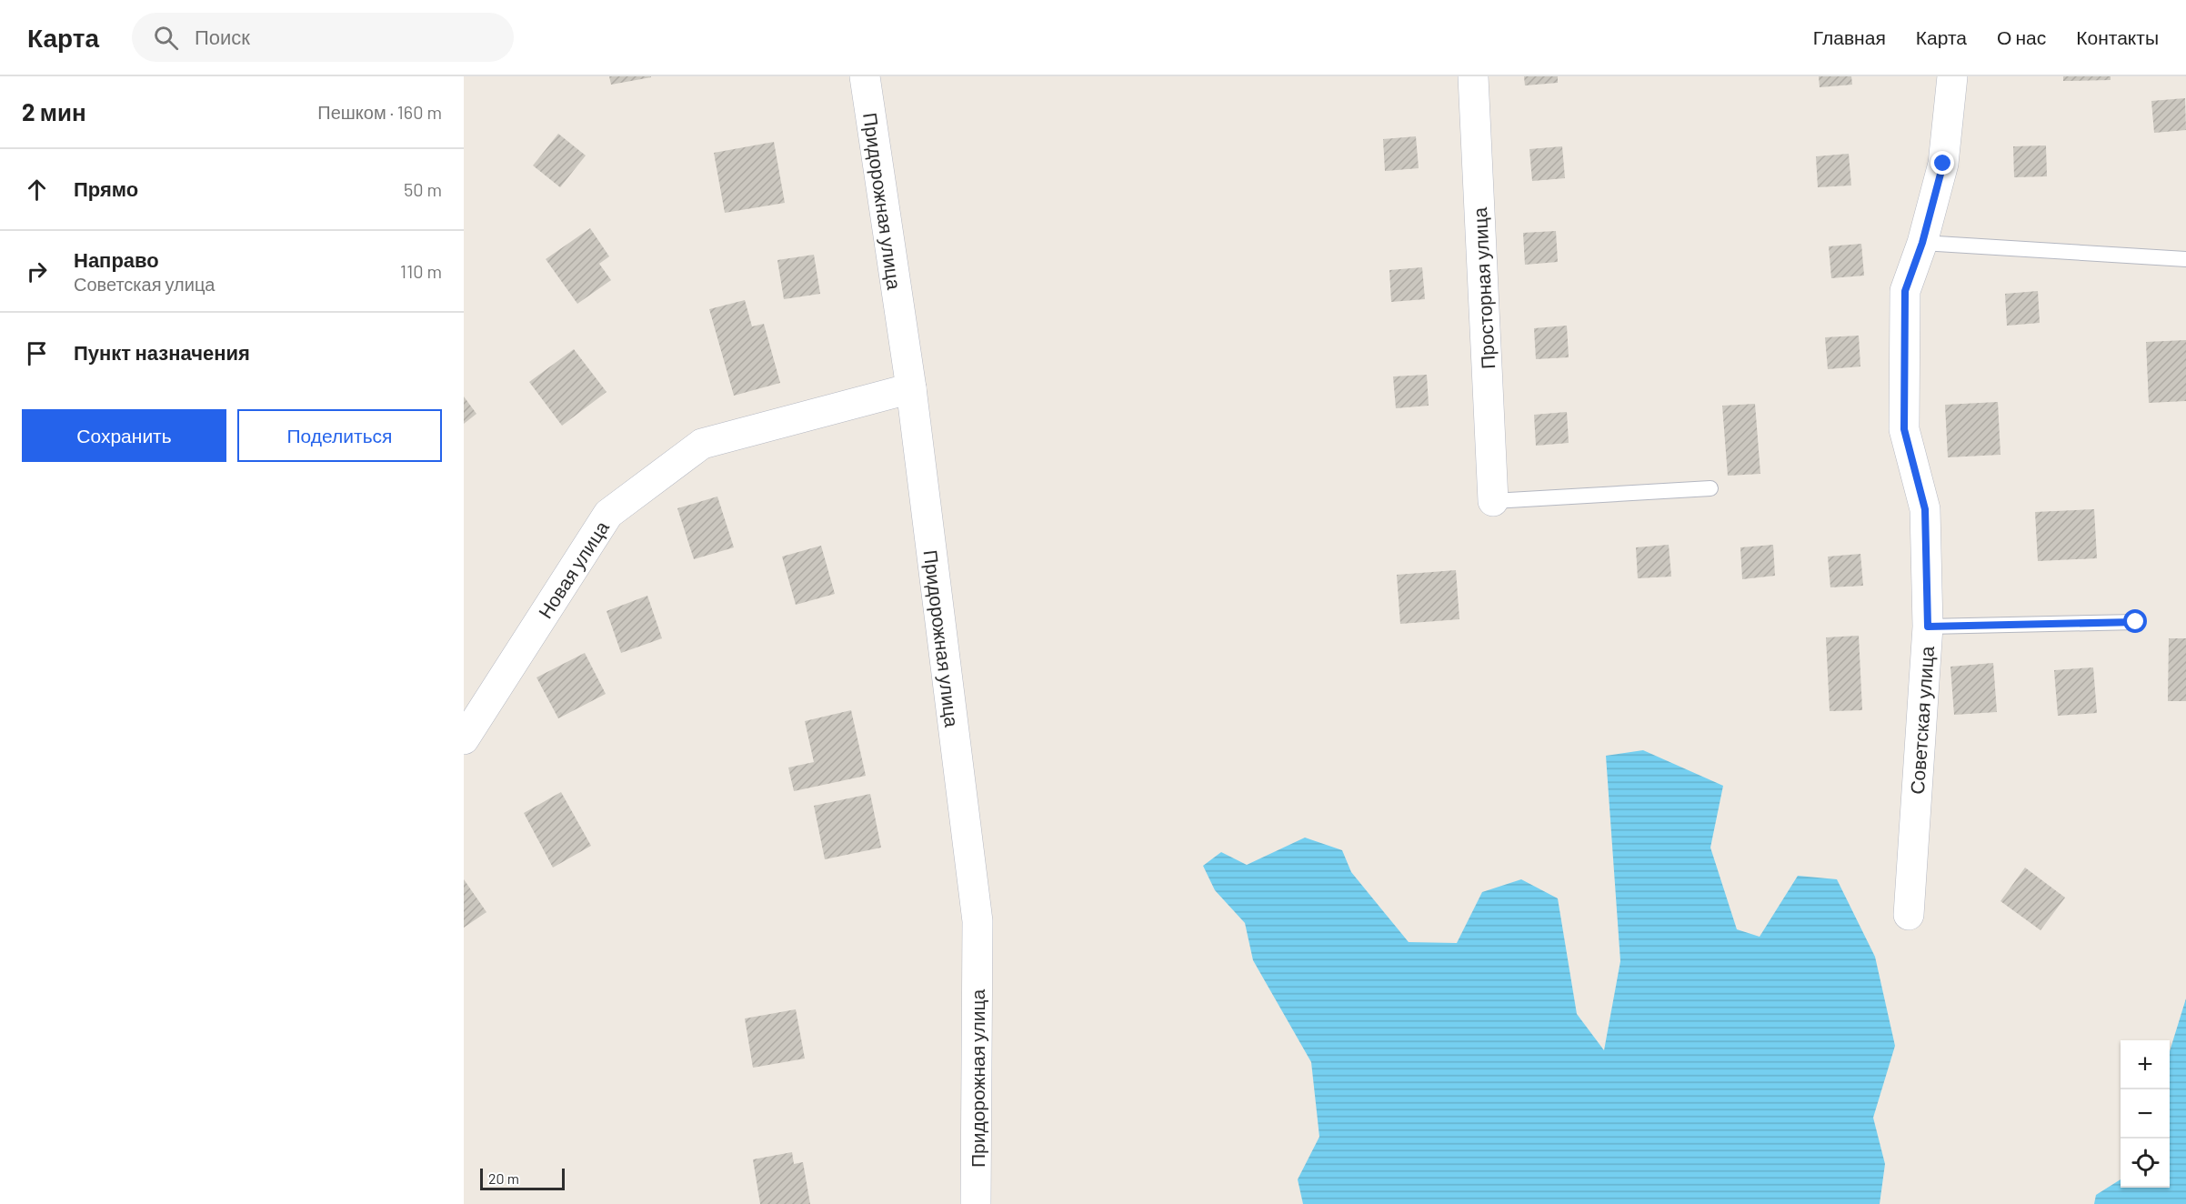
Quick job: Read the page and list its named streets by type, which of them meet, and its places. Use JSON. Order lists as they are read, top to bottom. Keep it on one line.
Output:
{"streets":{"street":["Придорожная улица","Просторная улица","Новая улица","Советская улица"]},"crossings":[["Придорожная улица","Новая улица"]],"scale_bar":"20 m","page":{"header":"Карта","search":"Поиск","nav":["Главная","Карта","О нас","Контакты"],"heading":["2 мин","Пешком · 160 m"],"list":[["Прямо","50 m"],["Направо","Советская улица","110 m"],"Пункт назначения"],"buttons":["Сохранить","Поделиться"],"map_buttons":["+","−"],"scale":"20 m"}}
